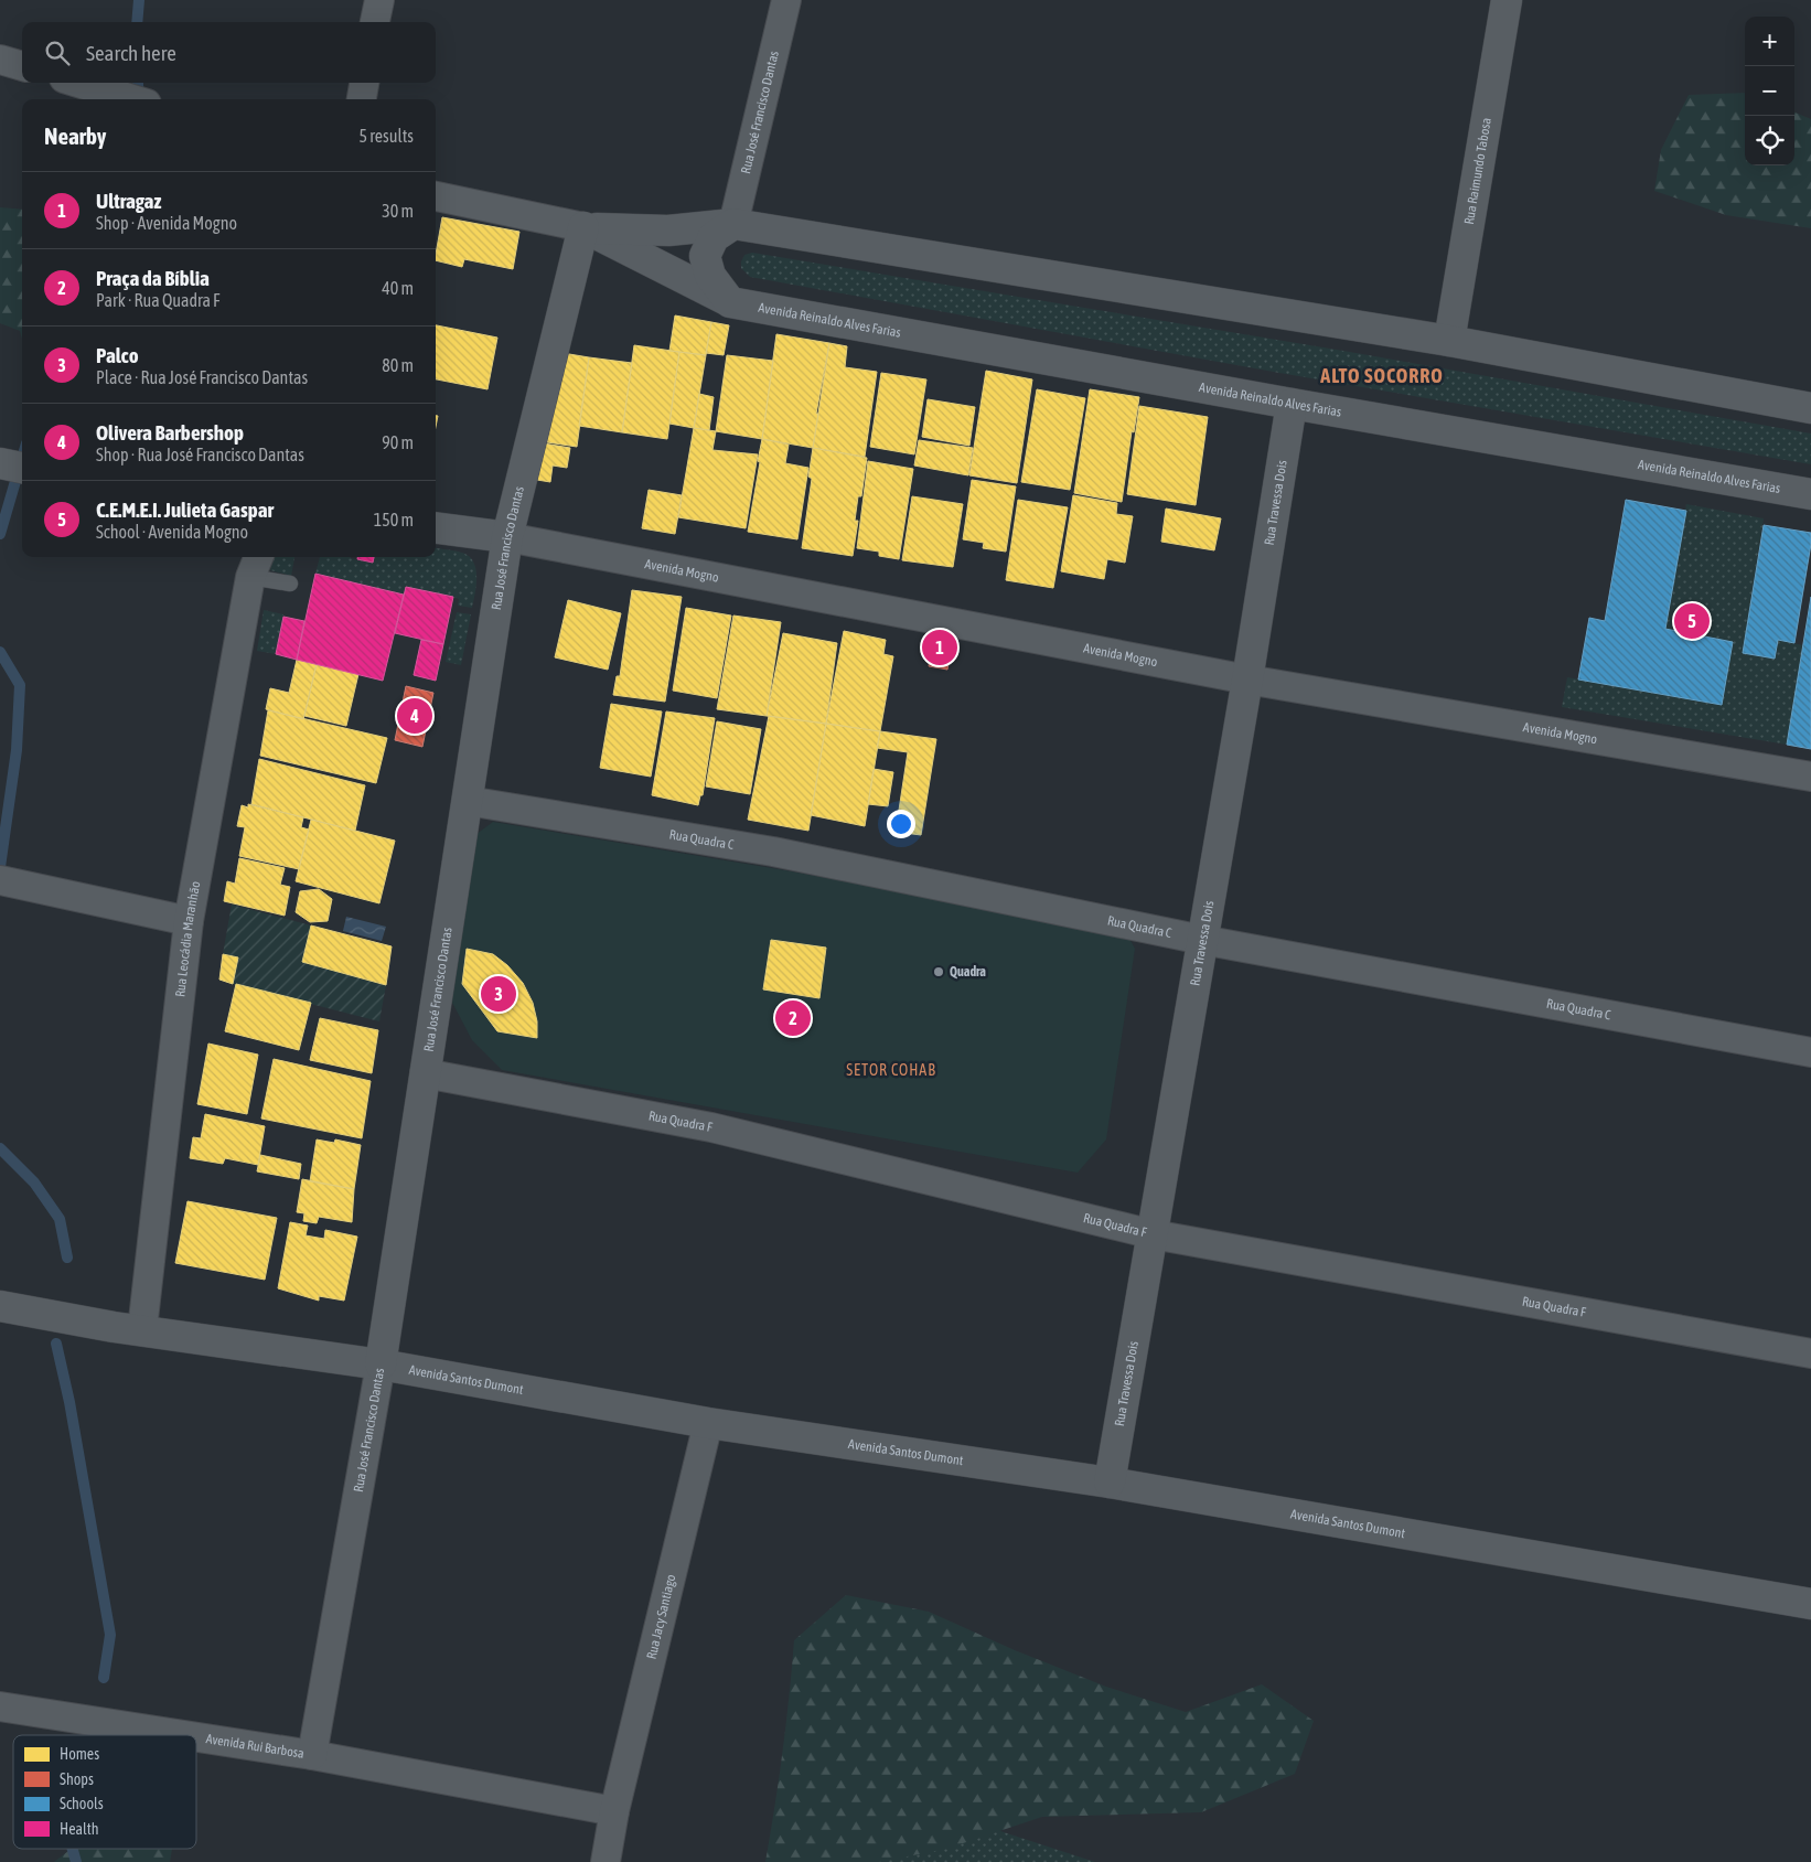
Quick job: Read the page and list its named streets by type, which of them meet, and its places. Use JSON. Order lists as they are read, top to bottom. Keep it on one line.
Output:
{"streets":{"street":["Rua José Francisco Dantas","Rua Raimundo Tabosa","Avenida Reinaldo Alves Farias","Rua Travessa Dois","Avenida Mogno","Rua Quadra C","Rua Leocádia Maranhão","Rua Quadra F","Avenida Santos Dumont","Rua Jacy Santiago","Avenida Rui Barbosa"]},"crossings":[["Rua José Francisco Dantas","Avenida Reinaldo Alves Farias"],["Rua José Francisco Dantas","Avenida Mogno"],["Rua José Francisco Dantas","Rua Quadra C"],["Rua José Francisco Dantas","Rua Quadra F"],["Rua José Francisco Dantas","Avenida Santos Dumont"],["Rua José Francisco Dantas","Avenida Rui Barbosa"],["Rua Raimundo Tabosa","Avenida Reinaldo Alves Farias"],["Avenida Reinaldo Alves Farias","Rua Travessa Dois"],["Rua Travessa Dois","Avenida Mogno"],["Rua Travessa Dois","Rua Quadra C"],["Rua Travessa Dois","Rua Quadra F"],["Rua Travessa Dois","Avenida Santos Dumont"],["Rua Leocádia Maranhão","Avenida Santos Dumont"],["Avenida Santos Dumont","Rua Jacy Santiago"]],"districts":["ALTO SOCORRO","SETOR COHAB"],"places":["Quadra"],"legend":["Homes","Shops","Schools","Health"],"page":{"map_buttons":["+","−"],"search":"Search here","heading":["Nearby","5 results"],"list":[{"mark":"1","name":"Ultragaz","note":"Shop · Avenida Mogno","value":"30 m"},{"mark":"2","name":"Praça da Bíblia","note":"Park · Rua Quadra F","value":"40 m"},{"mark":"3","name":"Palco","note":"Place · Rua José Francisco Dantas","value":"80 m"},{"mark":"4","name":"Olivera Barbershop","note":"Shop · Rua José Francisco Dantas","value":"90 m"},{"mark":"5","name":"C.E.M.E.I. Julieta Gaspar","note":"School · Avenida Mogno","value":"150 m"}],"pins":["5","1","4","3","2"]}}
